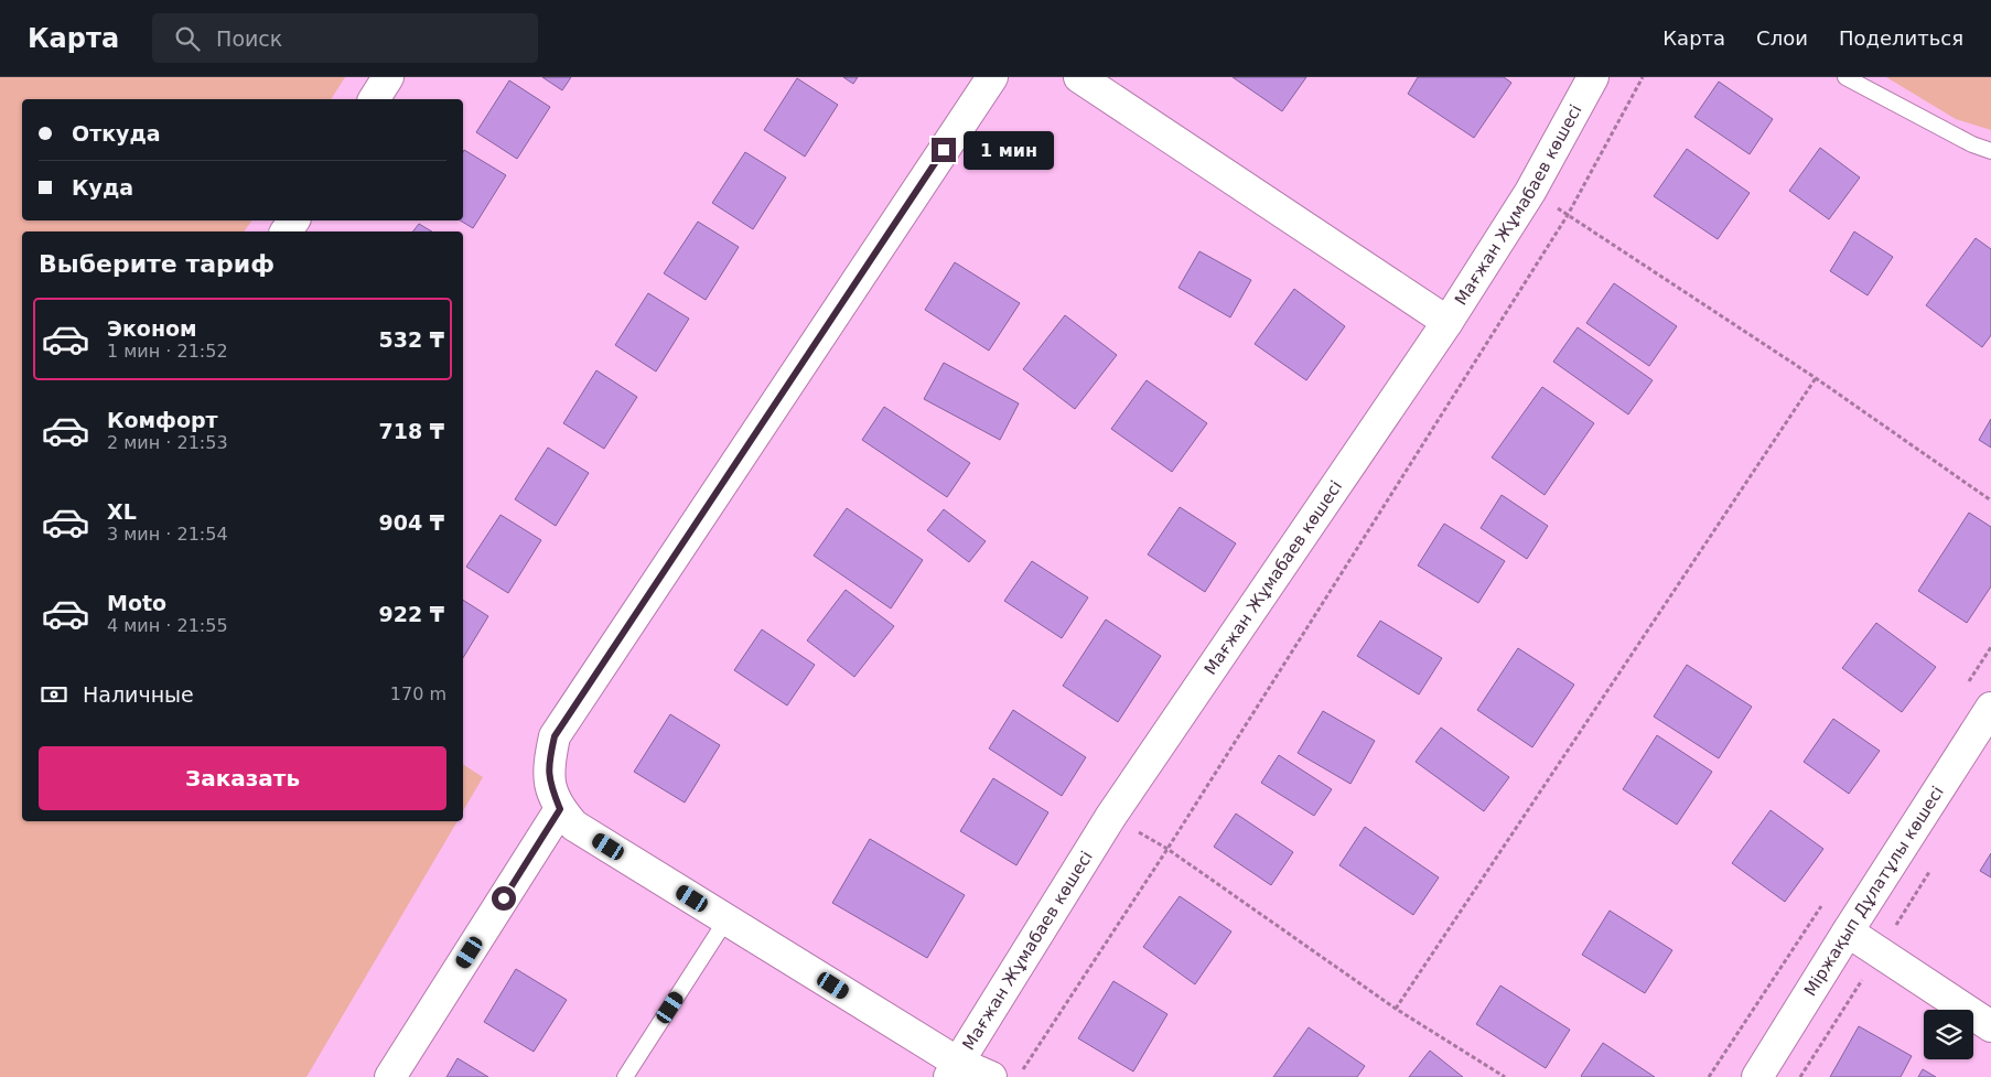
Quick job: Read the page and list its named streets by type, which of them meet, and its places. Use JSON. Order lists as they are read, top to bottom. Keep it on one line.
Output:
{"streets":{"street":["Мағжан Жұмабаев көшесі","Міржақып Дұлатұлы көшесі"]},"page":{"header":"Карта","search":"Поиск","nav":["Карта","Слои","Поделиться"],"banner":["Откуда","Куда"],"bubble":"1 мин","heading":"Выберите тариф","list":[{"name":"Эконом","note":"1 мин · 21:52","value":"532 ₸"},{"name":"Комфорт","note":"2 мин · 21:53","value":"718 ₸"},{"name":"XL","note":"3 мин · 21:54","value":"904 ₸"},{"name":"Moto","note":"4 мин · 21:55","value":"922 ₸"}],"pay":["Наличные","170 m"],"buttons":"Заказать"}}
